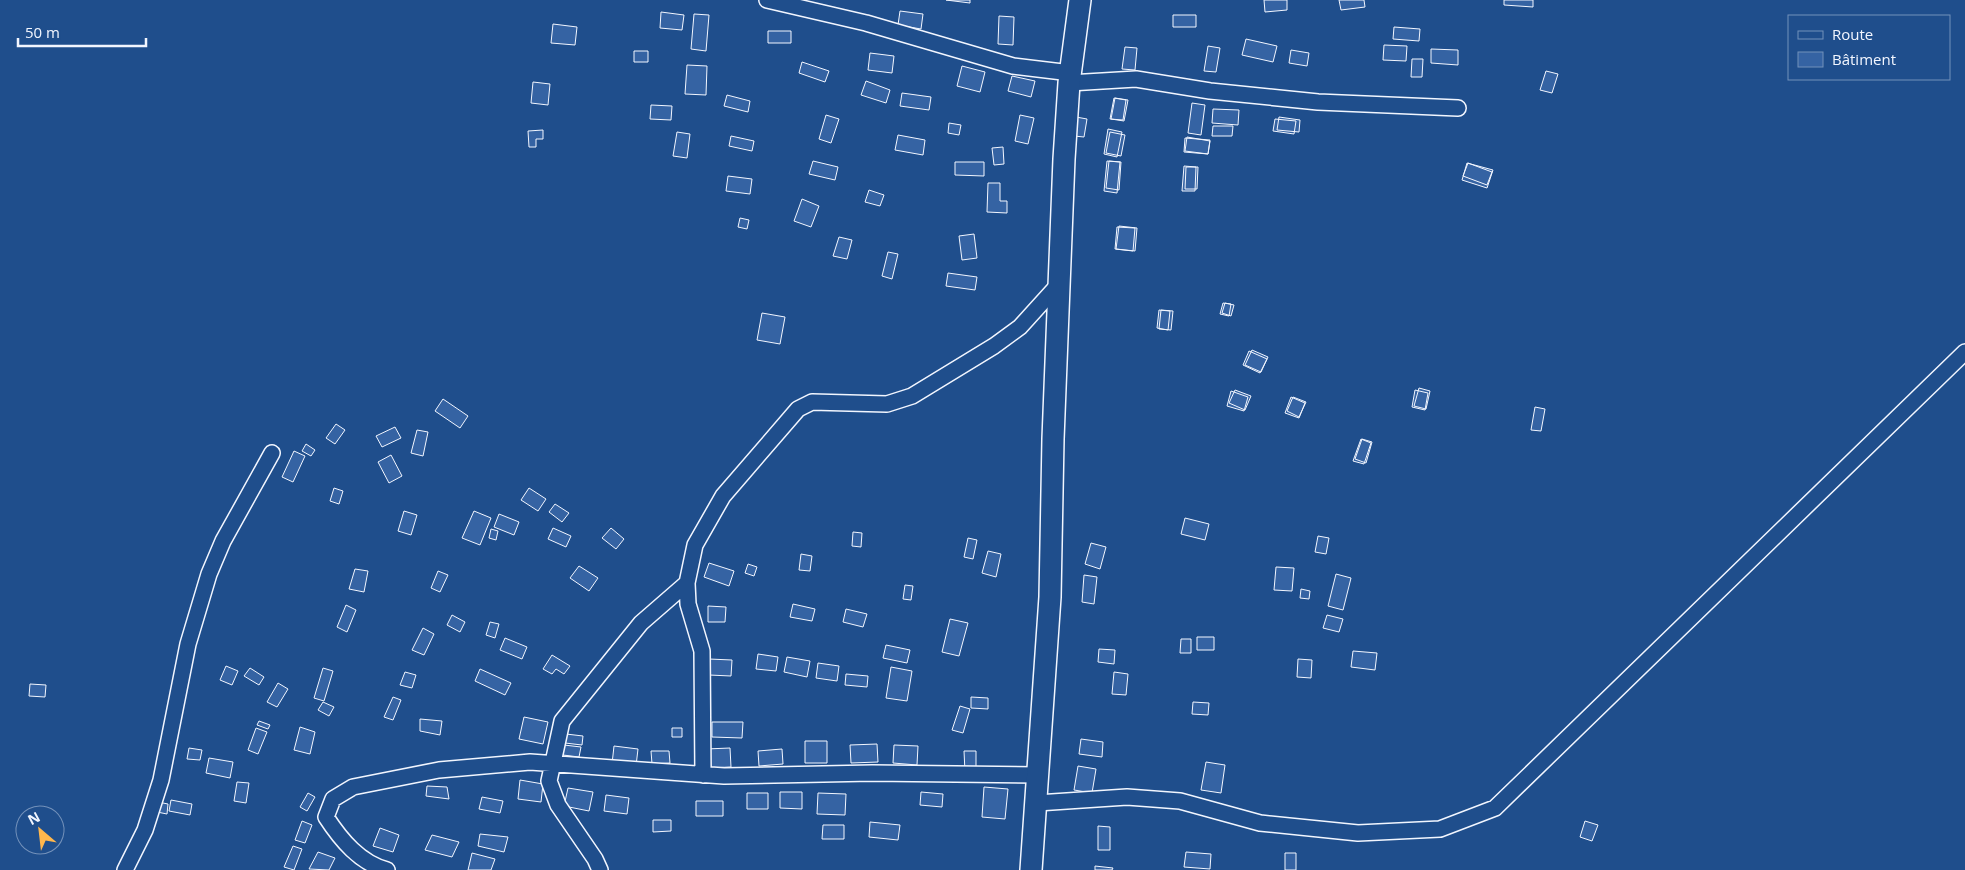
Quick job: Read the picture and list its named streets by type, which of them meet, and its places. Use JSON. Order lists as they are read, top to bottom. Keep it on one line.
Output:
{"legend":["Route","Bâtiment"],"scale_bar":"50 m","north":"top left"}
